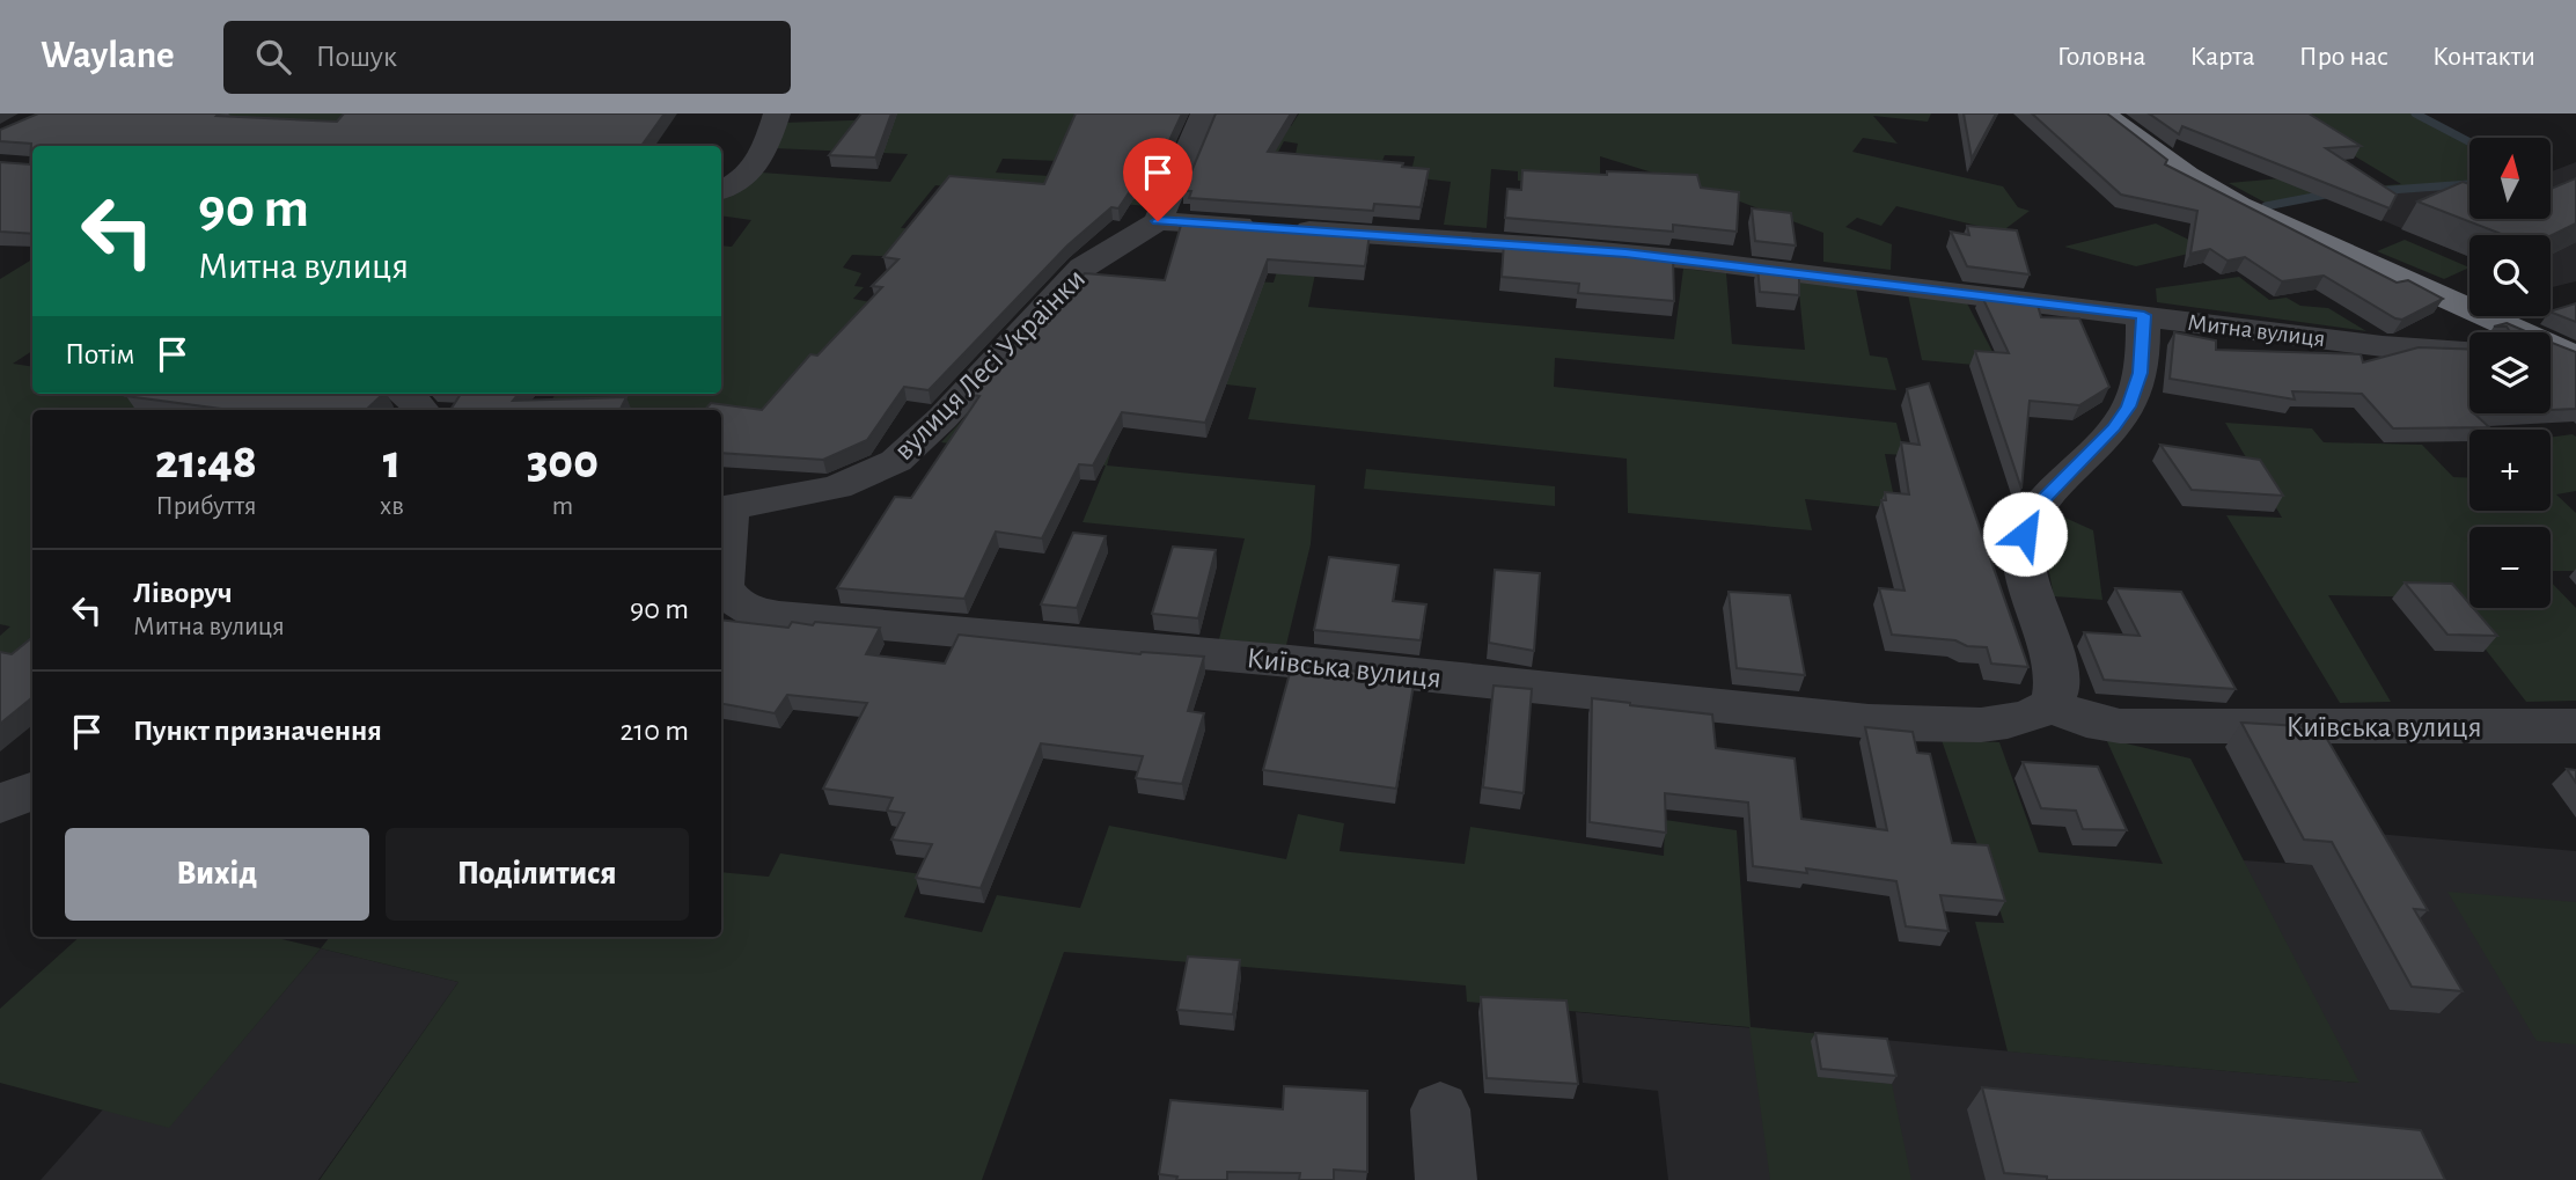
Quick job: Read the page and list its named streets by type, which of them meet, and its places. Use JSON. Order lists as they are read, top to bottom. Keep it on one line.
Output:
{"streets":{"street":["Митна вулиця","вулиця Лесі Українки","Київська вулиця"]},"crossings":[["Митна вулиця","вулиця Лесі Українки"],["вулиця Лесі Українки","Київська вулиця"]],"north":"top","page":{"header":"Waylane","search":"Пошук","nav":["Головна","Карта","Про нас","Контакти"],"map_buttons":["+","−"],"turn":["90 m","Митна вулиця"],"then":"Потім","eta":["21:48","Прибуття","1","хв","300","m"],"list":[{"name":"Ліворуч","note":"Митна вулиця","value":"90 m"},{"name":"Пункт призначення","value":"210 m"}],"buttons":["Вихід","Поділитися"]}}
